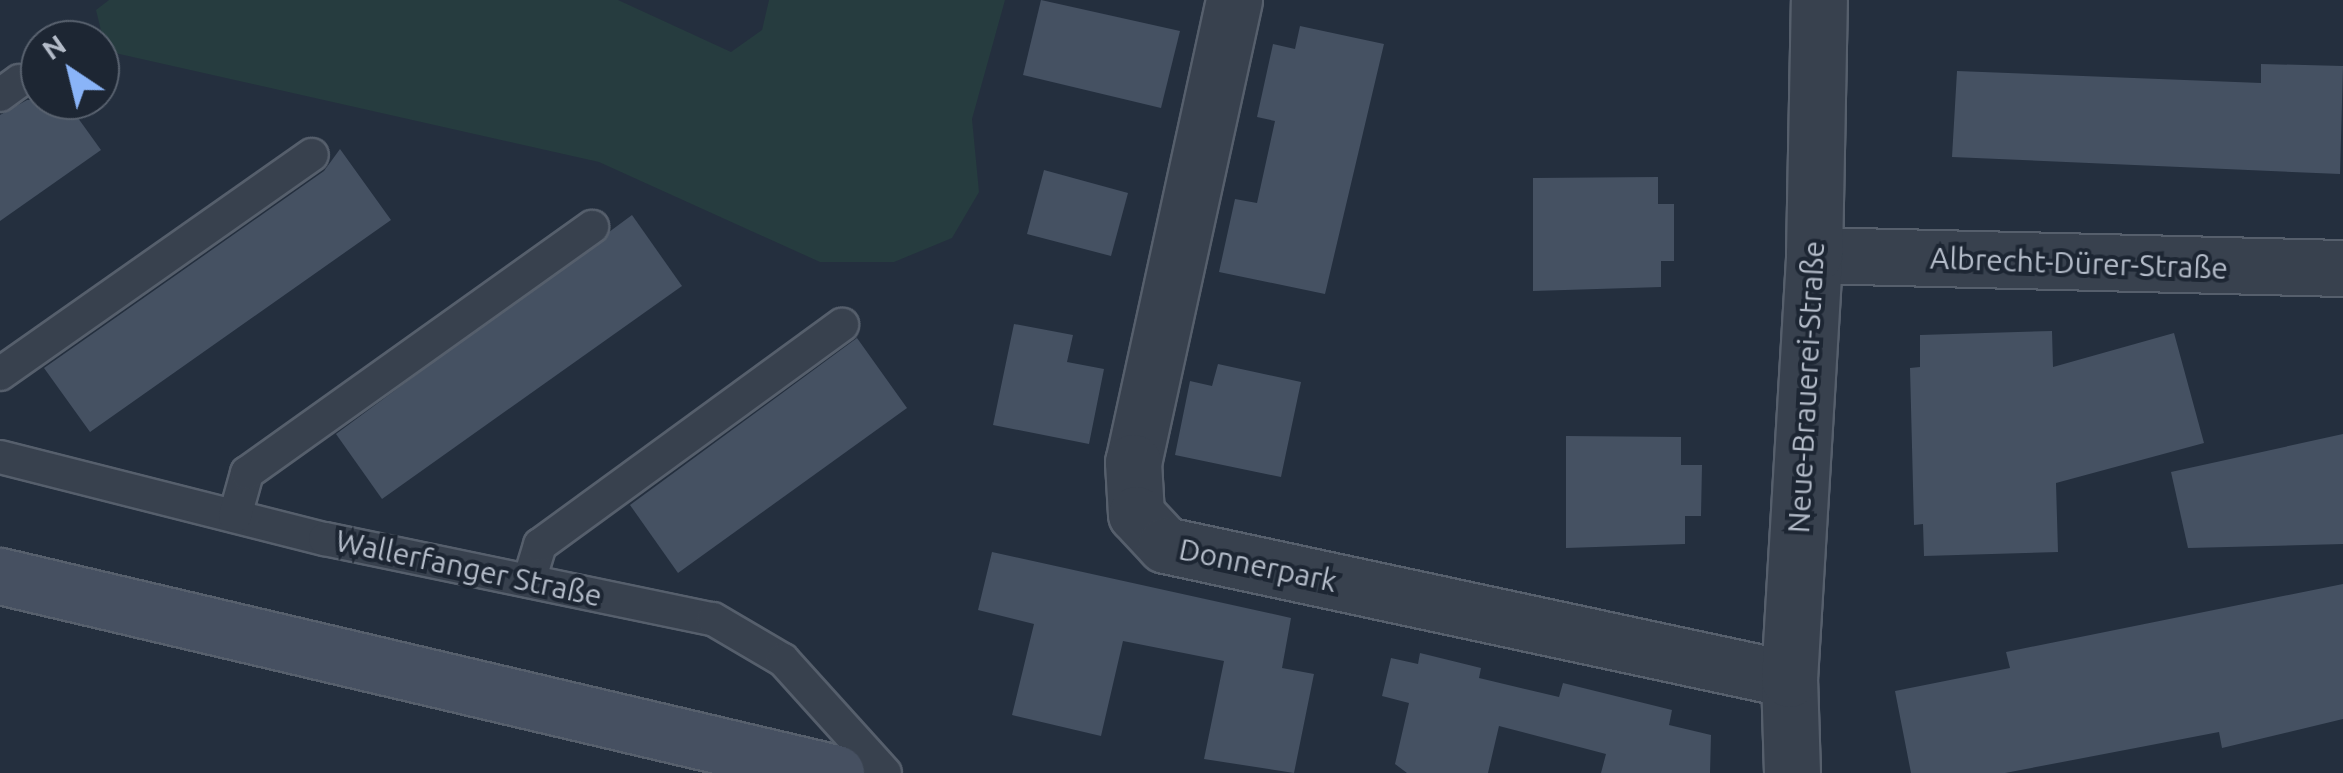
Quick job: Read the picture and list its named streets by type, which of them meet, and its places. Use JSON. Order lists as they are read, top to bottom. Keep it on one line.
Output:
{"streets":{"street":["Albrecht-Dürer-Straße","Neue-Brauerei-Straße","Donnerpark"],"lane":["Wallerfanger Straße"]},"crossings":[["Albrecht-Dürer-Straße","Neue-Brauerei-Straße"],["Neue-Brauerei-Straße","Donnerpark"]],"north":"top left"}
